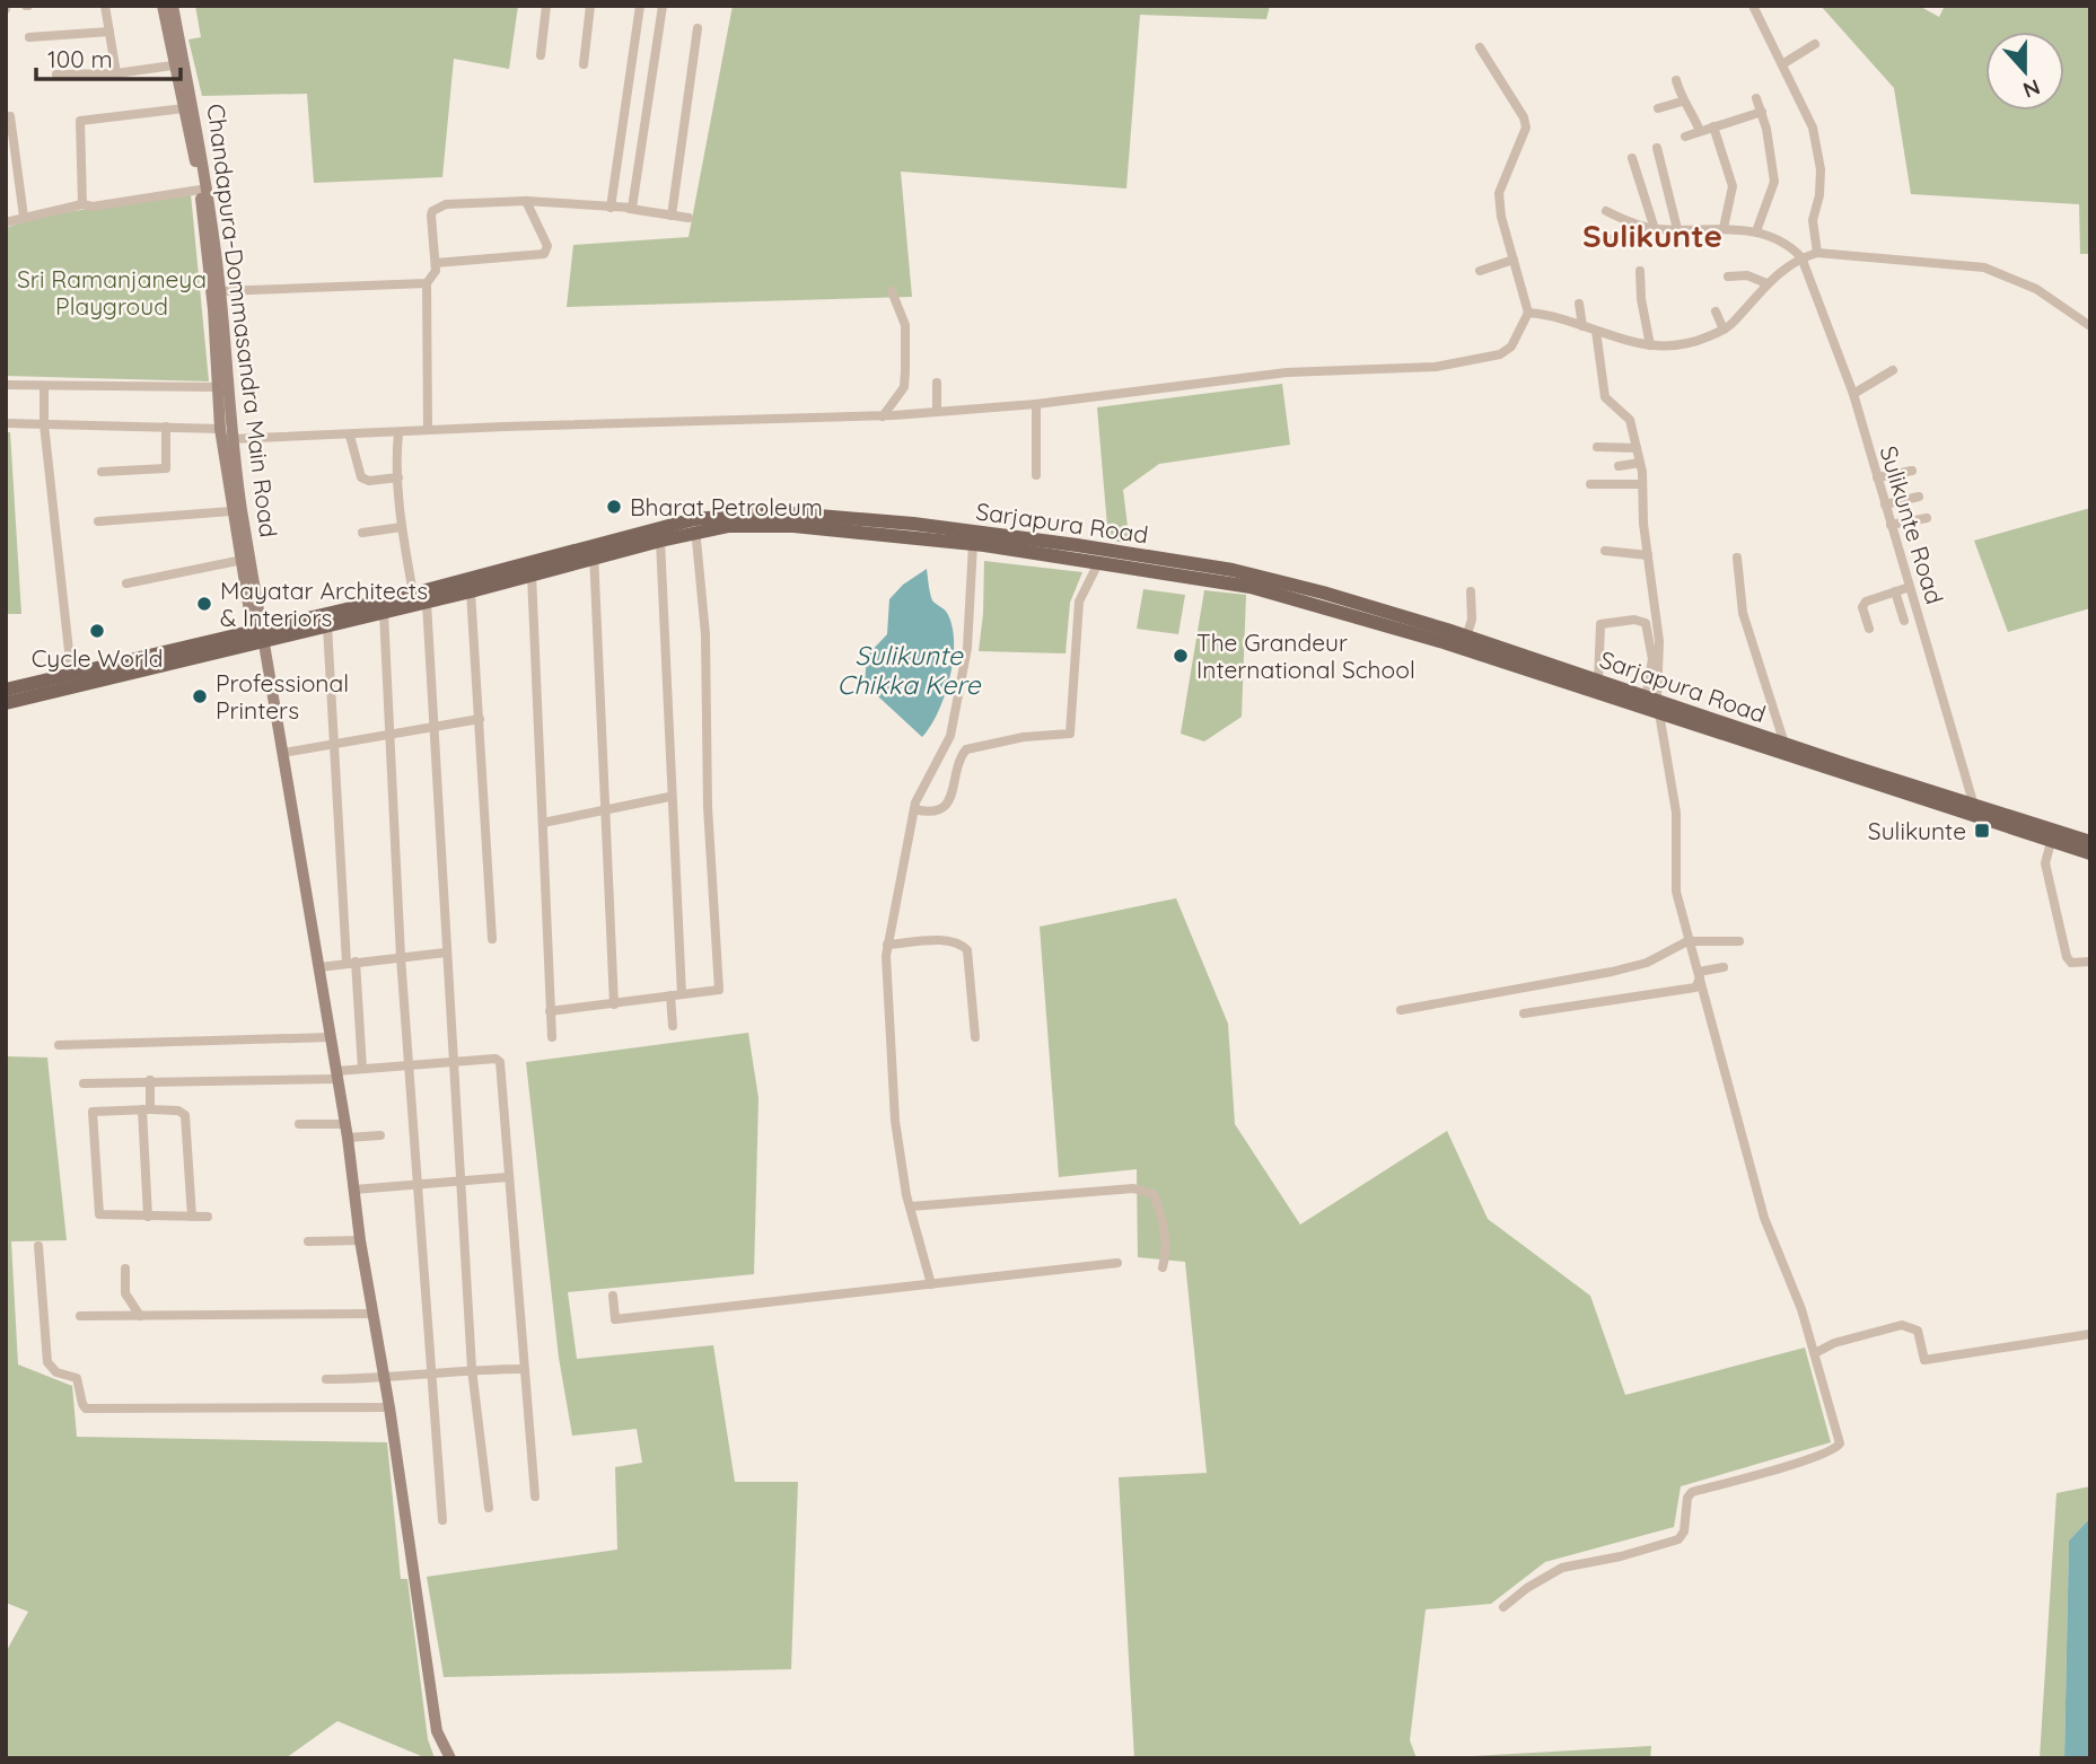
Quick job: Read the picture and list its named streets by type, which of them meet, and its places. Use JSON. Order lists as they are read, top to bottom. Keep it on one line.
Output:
{"streets":{"main road":["Chandapura-Dommasandra Main Road","Sarjapura Road"],"street":["Sulikunte Road"]},"crossings":[["Chandapura-Dommasandra Main Road","Sarjapura Road"],["Sarjapura Road","Sulikunte Road"]],"districts":["Sulikunte"],"water":["Sulikunte Chikka Kere"],"parks":["Sri Ramanjaneya Playgroud"],"places":{"other":["Bharat Petroleum","Mayatar Architects & Interiors","Cycle World","The Grandeur International School","Professional Printers"],"transit":["Sulikunte"]},"scale_bar":"100 m","north":"bottom"}
